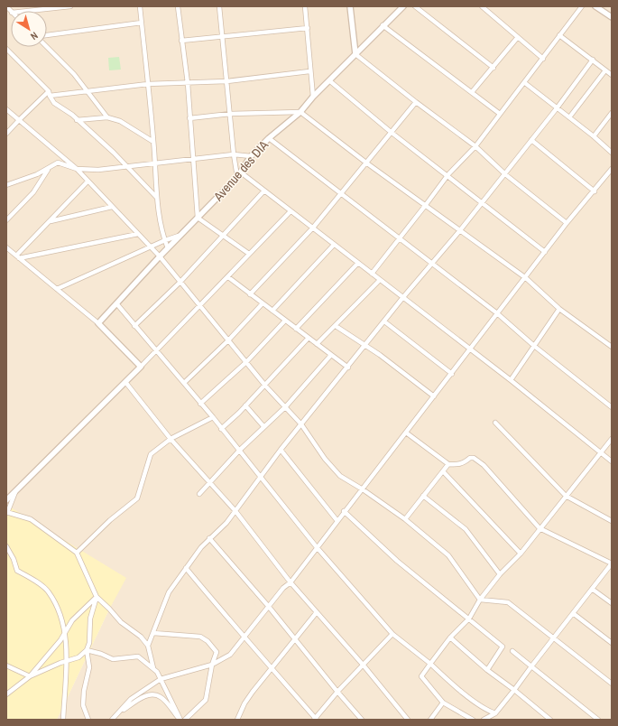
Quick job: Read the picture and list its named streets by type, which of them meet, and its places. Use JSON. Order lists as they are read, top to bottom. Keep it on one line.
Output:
{"streets":{"street":["Avenue des DIA"]},"north":"bottom right"}
